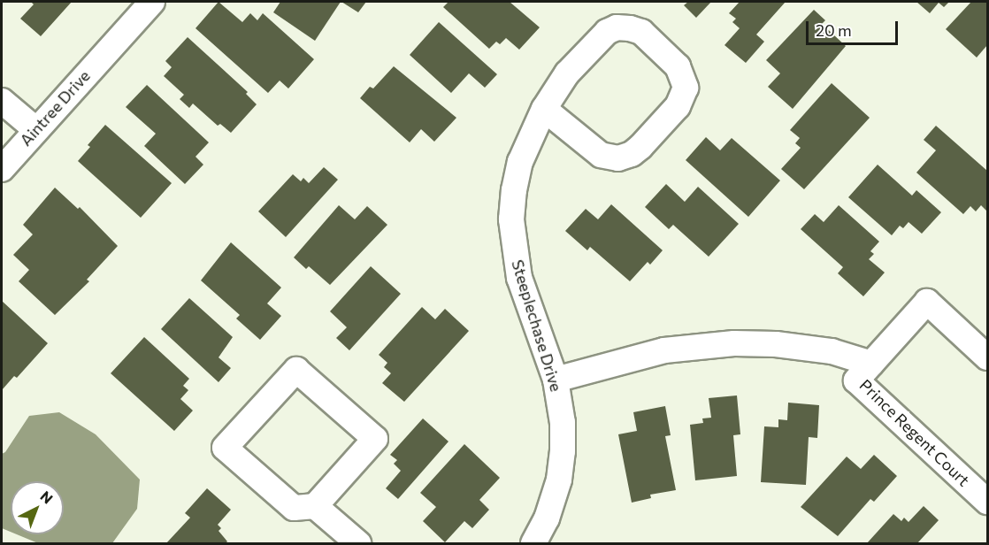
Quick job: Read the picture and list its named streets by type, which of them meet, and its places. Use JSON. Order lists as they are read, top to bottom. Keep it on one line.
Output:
{"streets":{"street":["Aintree Drive","Steeplechase Drive","Prince Regent Court"]},"crossings":[["Steeplechase Drive","Prince Regent Court"]],"scale_bar":"20 m","north":"top right"}
